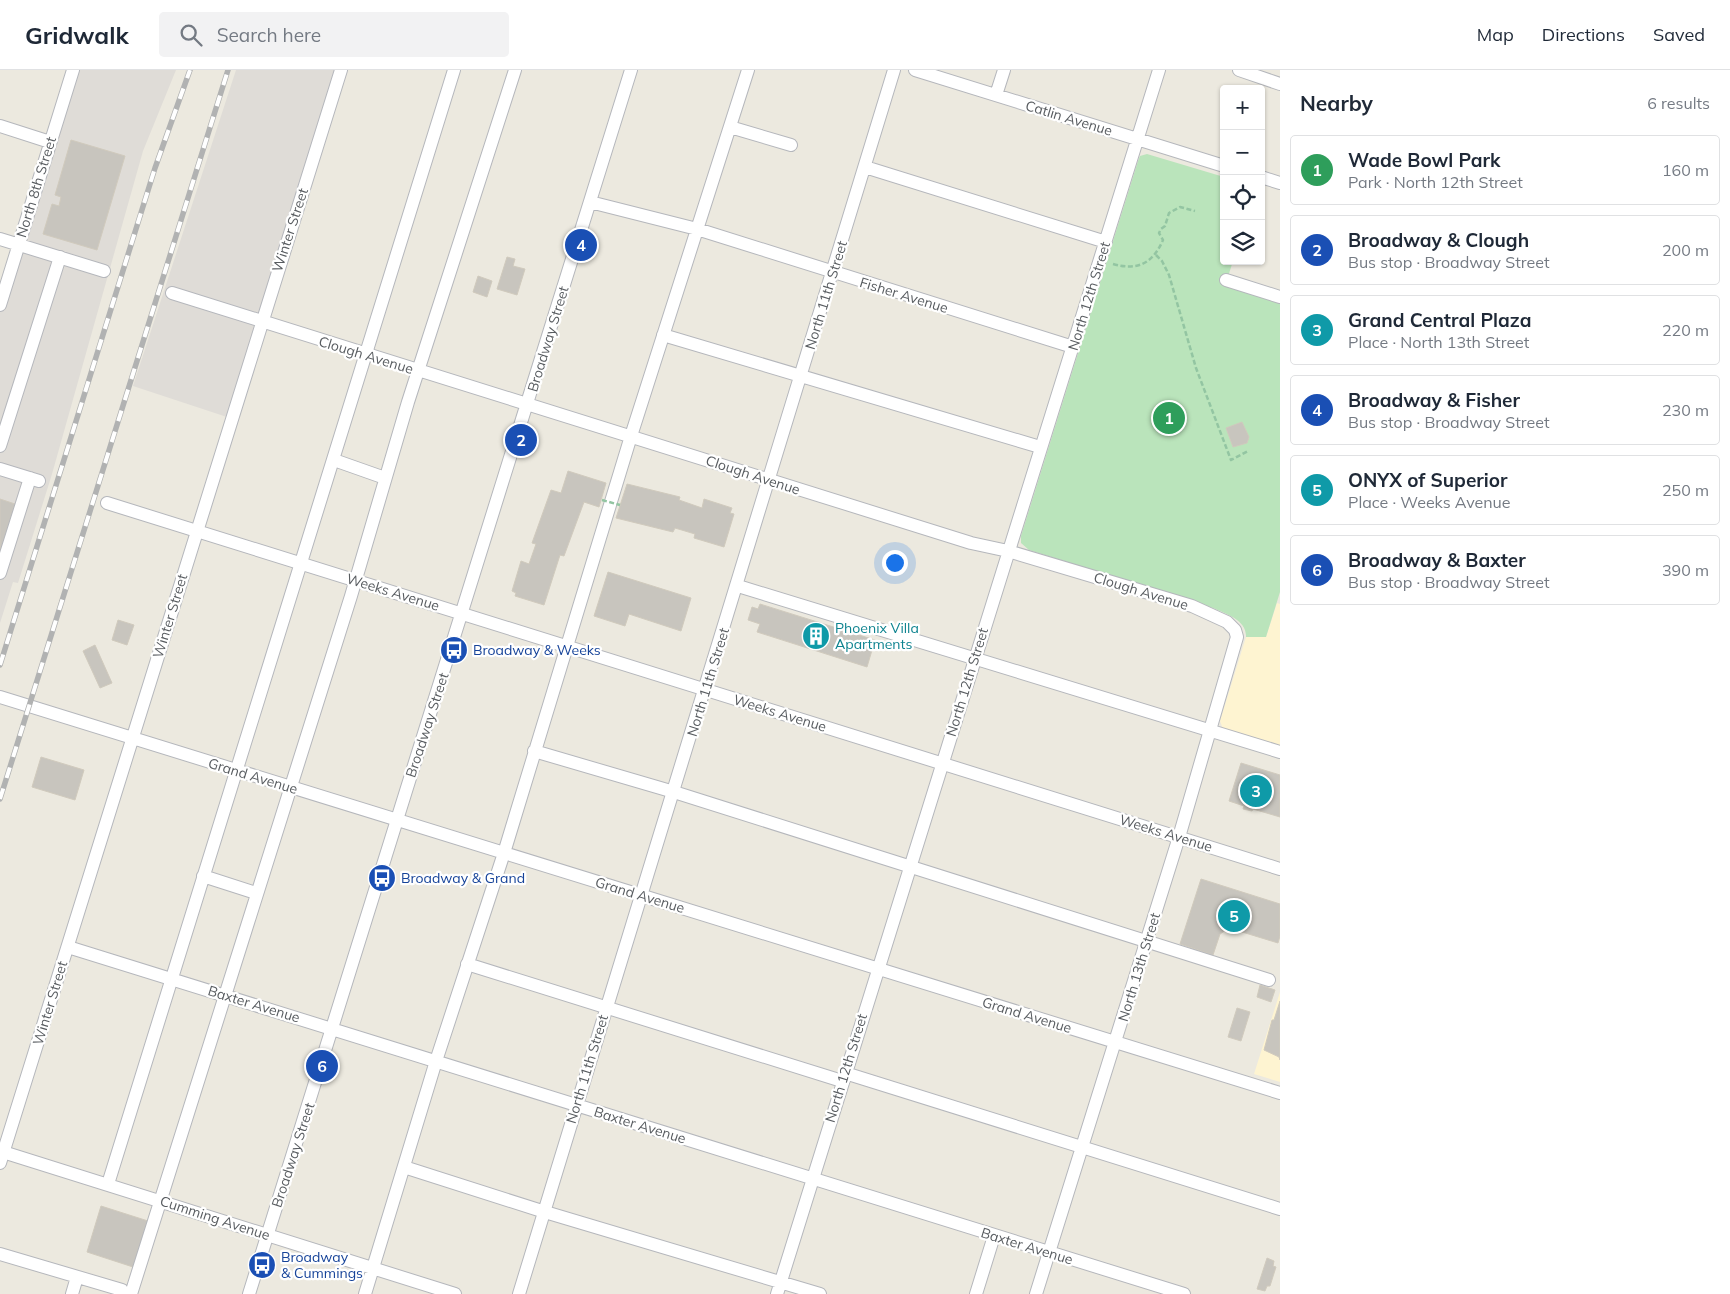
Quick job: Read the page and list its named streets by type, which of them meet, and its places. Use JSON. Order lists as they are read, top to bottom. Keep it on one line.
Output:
{"streets":{"street":["Catlin Avenue","North 8th Street","Winter Street","North 11th Street","Fisher Avenue","North 12th Street","Broadway Street","Clough Avenue","Weeks Avenue","Grand Avenue","North 13th Street","Baxter Avenue","Cumming Avenue"]},"crossings":[["Catlin Avenue","North 12th Street"],["Winter Street","Clough Avenue"],["Winter Street","Weeks Avenue"],["Winter Street","Grand Avenue"],["Winter Street","Baxter Avenue"],["Winter Street","Cumming Avenue"],["North 11th Street","Fisher Avenue"],["North 11th Street","Clough Avenue"],["North 11th Street","Weeks Avenue"],["North 11th Street","Grand Avenue"],["North 11th Street","Baxter Avenue"],["Fisher Avenue","North 12th Street"],["Fisher Avenue","Broadway Street"],["North 12th Street","Clough Avenue"],["North 12th Street","Weeks Avenue"],["North 12th Street","Grand Avenue"],["North 12th Street","Baxter Avenue"],["Broadway Street","Clough Avenue"],["Broadway Street","Weeks Avenue"],["Broadway Street","Grand Avenue"],["Broadway Street","Baxter Avenue"],["Broadway Street","Cumming Avenue"],["Clough Avenue","North 13th Street"],["Weeks Avenue","North 13th Street"],["Grand Avenue","North 13th Street"],["North 13th Street","Baxter Avenue"]],"places":{"building":["Phoenix Villa Apartments"],"bus stop":["Broadway & Weeks","Broadway & Grand","Broadway & Cummings"]},"page":{"header":"Gridwalk","search":"Search here","nav":["Map","Directions","Saved"],"heading":["Nearby","6 results"],"map_buttons":["+","−"],"list":[{"mark":"1","name":"Wade Bowl Park","note":"Park · North 12th Street","value":"160 m"},{"mark":"2","name":"Broadway & Clough","note":"Bus stop · Broadway Street","value":"200 m"},{"mark":"3","name":"Grand Central Plaza","note":"Place · North 13th Street","value":"220 m"},{"mark":"4","name":"Broadway & Fisher","note":"Bus stop · Broadway Street","value":"230 m"},{"mark":"5","name":"ONYX of Superior","note":"Place · Weeks Avenue","value":"250 m"},{"mark":"6","name":"Broadway & Baxter","note":"Bus stop · Broadway Street","value":"390 m"}],"pins":["4","1","2","3","5","6"]}}
